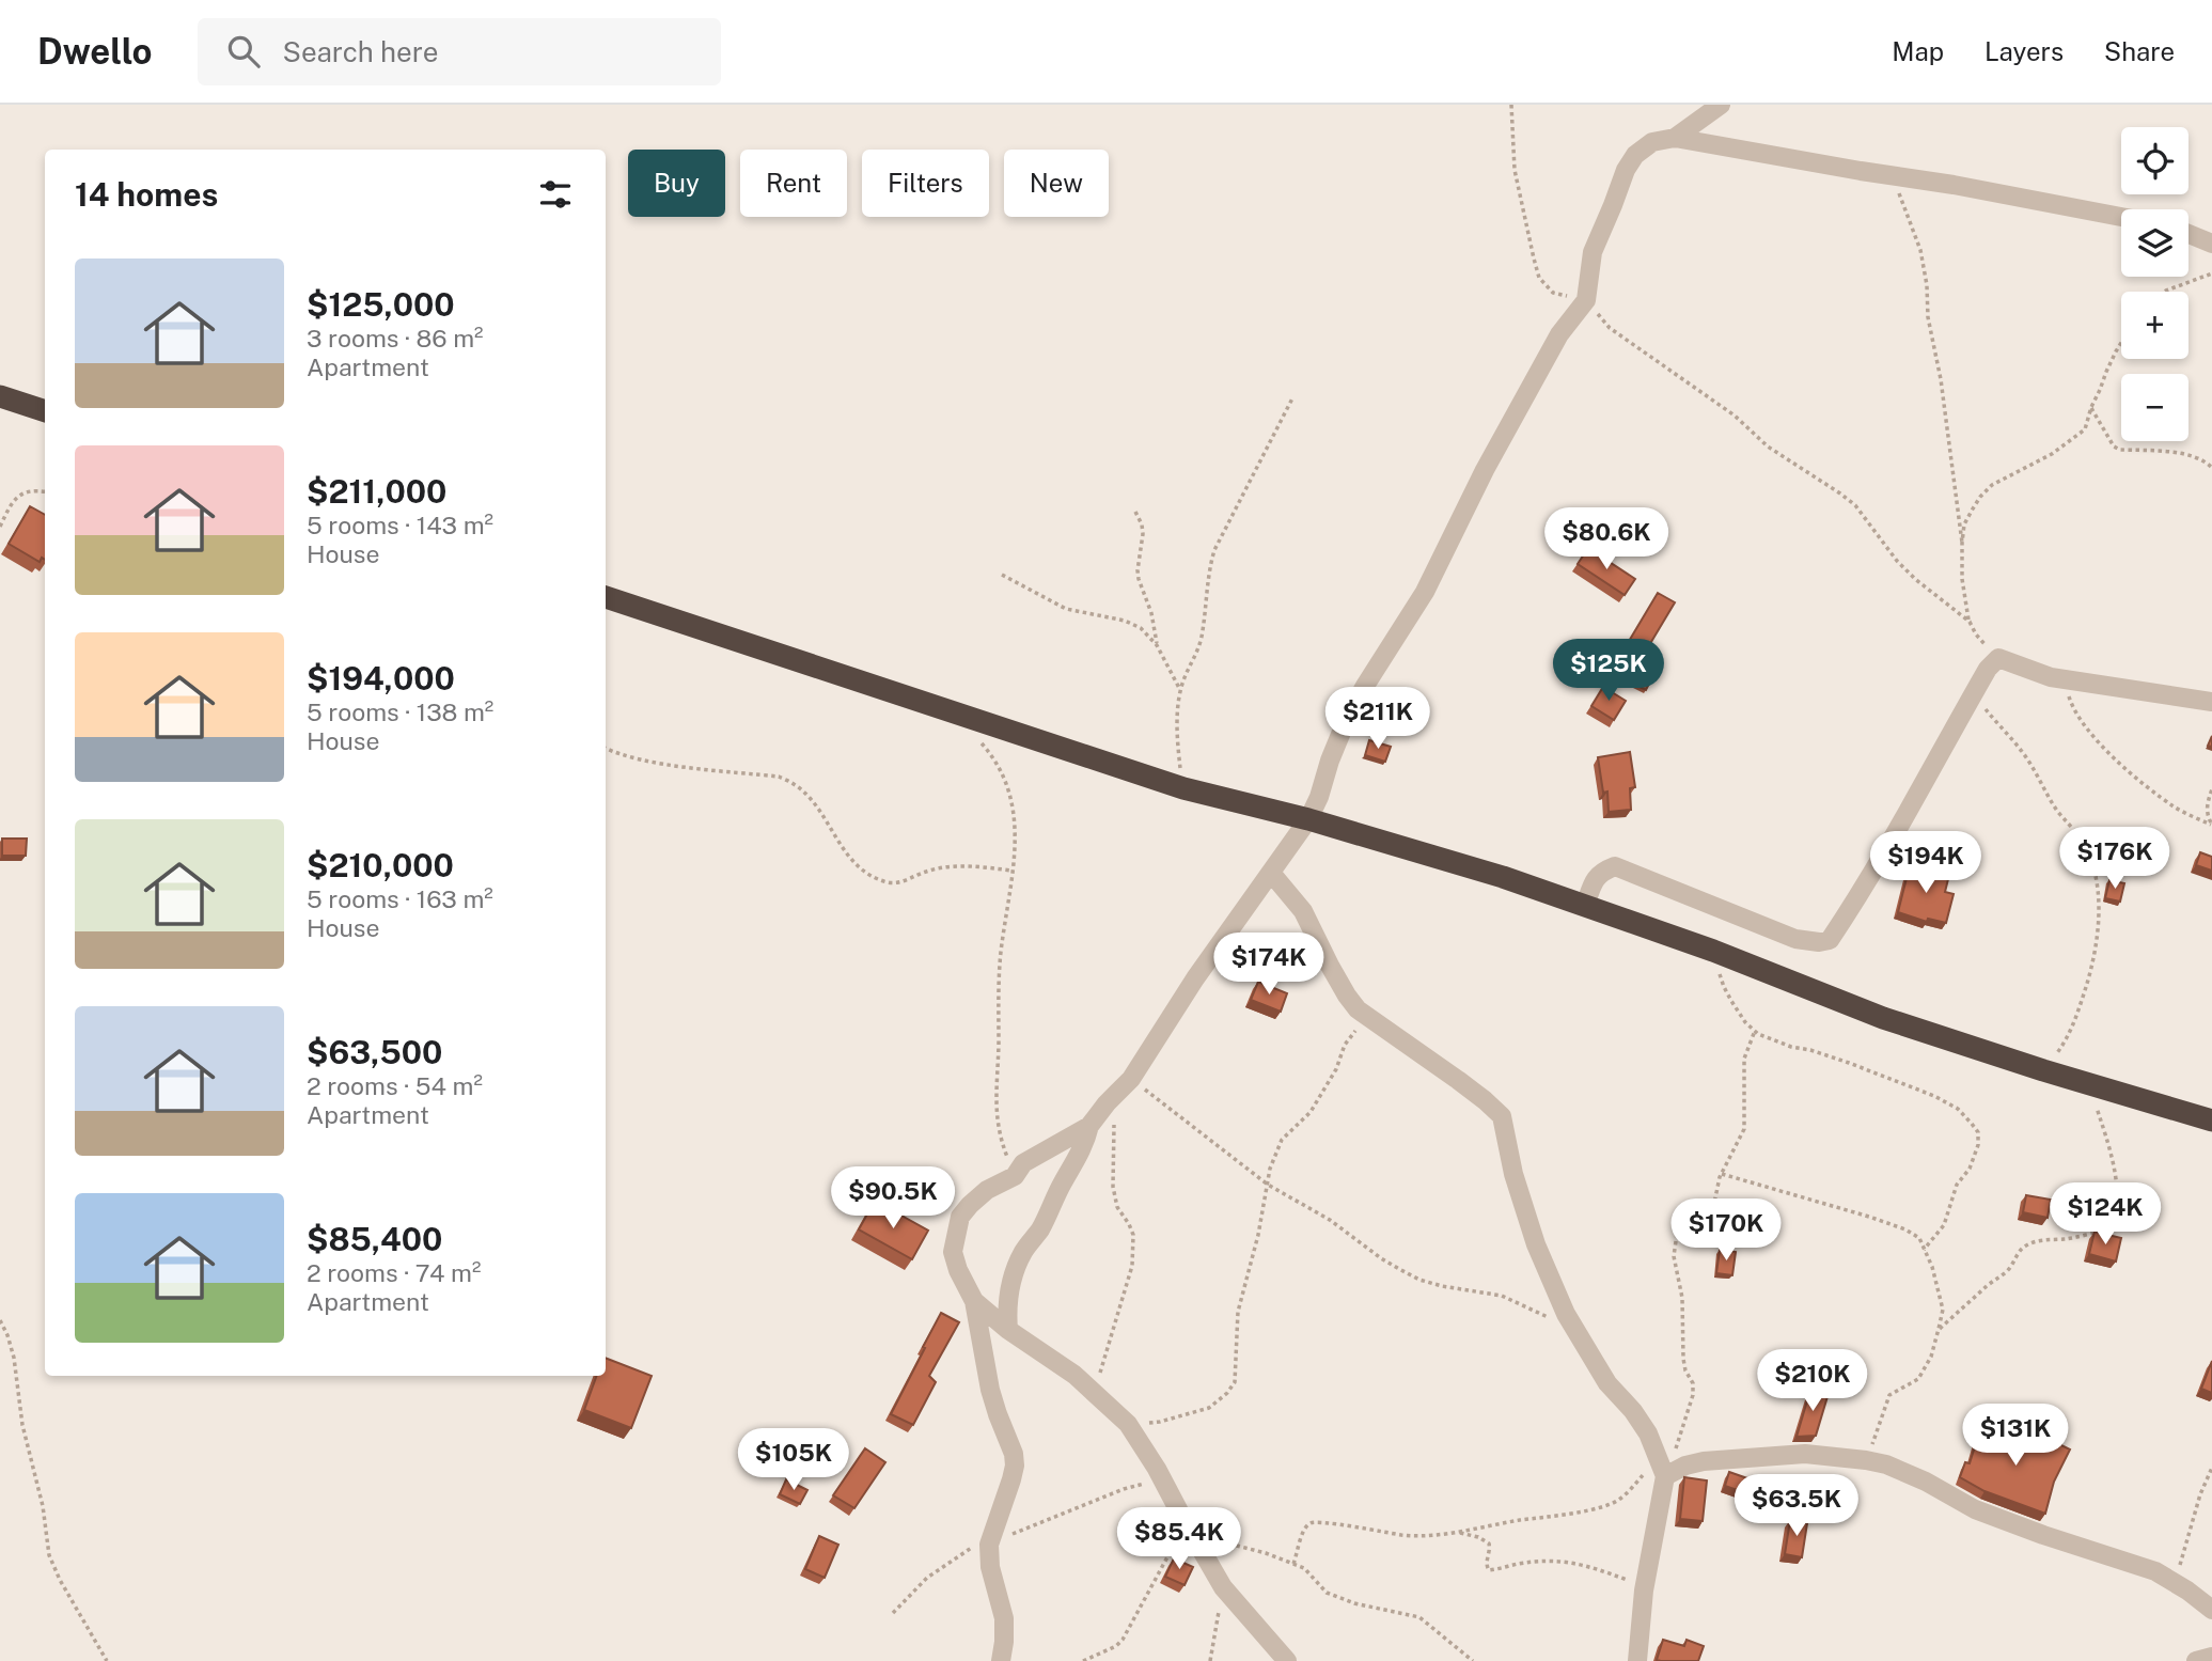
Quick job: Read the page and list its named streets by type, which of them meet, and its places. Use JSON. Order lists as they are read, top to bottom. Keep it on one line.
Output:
{"page":{"header":"Dwello","search":"Search here","nav":["Map","Layers","Share"],"map_buttons":["+","−"],"chip":["Buy","Rent","Filters","New"],"heading":"14 homes","list":[{"name":"$125,000","note":"3 rooms · 86 m² · Apartment"},{"name":"$211,000","note":"5 rooms · 143 m² · House"},{"name":"$194,000","note":"5 rooms · 138 m² · House"},{"name":"$210,000","note":"5 rooms · 163 m² · House"},{"name":"$63,500","note":"2 rooms · 54 m² · Apartment"},{"name":"$85,400","note":"2 rooms · 74 m² · Apartment"}],"price":["$80.6K","$125K","$211K","$176K","$194K","$174K","$90.5K","$124K","$170K","$210K","$131K","$105K","$63.5K","$85.4K"]}}
